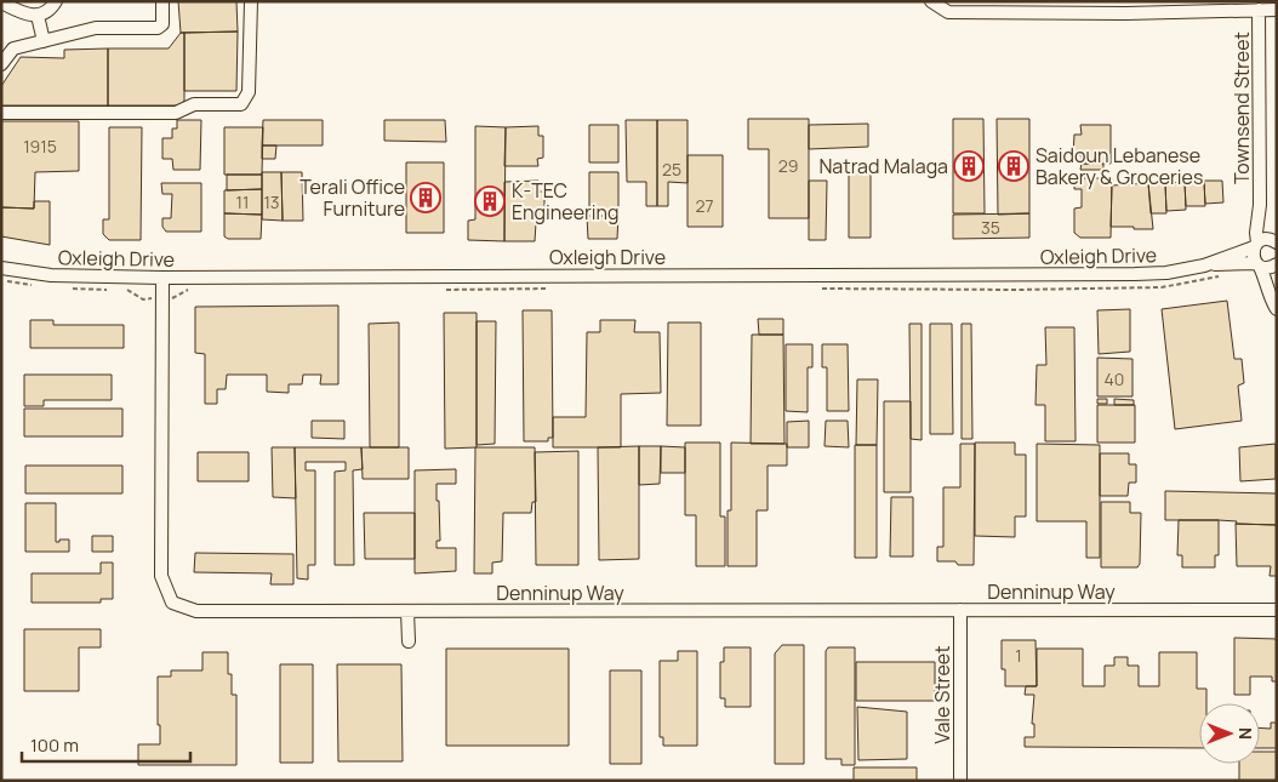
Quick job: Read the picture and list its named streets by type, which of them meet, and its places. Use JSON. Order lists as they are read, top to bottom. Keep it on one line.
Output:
{"streets":{"street":["Townsend Street","Oxleigh Drive","Denninup Way","Vale Street"]},"crossings":[["Townsend Street","Oxleigh Drive"],["Oxleigh Drive","Denninup Way"],["Denninup Way","Vale Street"]],"places":{"building":["Natrad Malaga","Saidoun Lebanese Bakery & Groceries","Terali Office Furniture","K-TEC Engineering"]},"house_numbers":["1915","29","25","11","13","27","35","40","1"],"scale_bar":"100 m","north":"right"}
